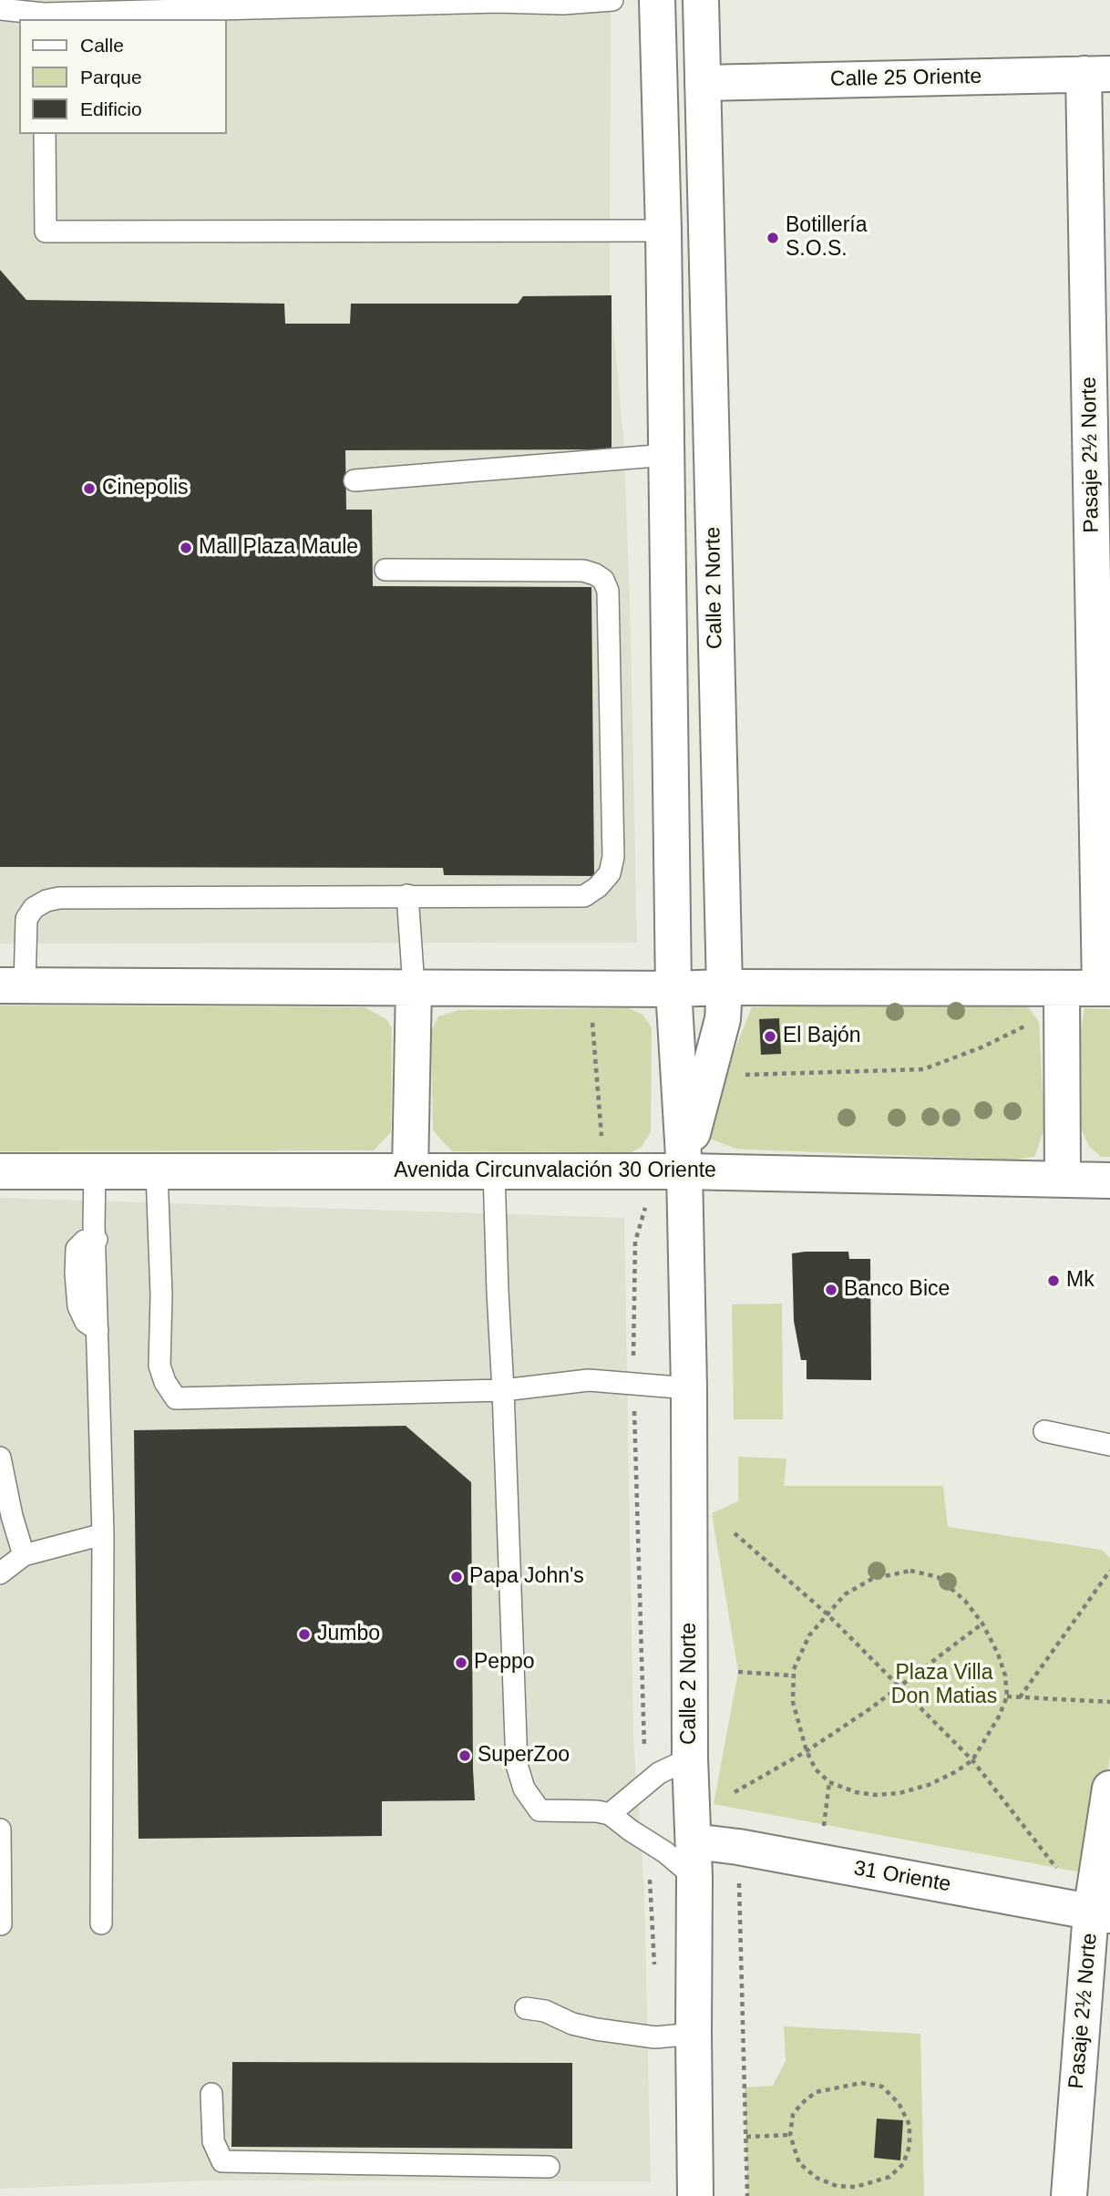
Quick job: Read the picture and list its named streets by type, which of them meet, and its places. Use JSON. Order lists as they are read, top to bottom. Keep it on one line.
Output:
{"streets":{"main road":["Calle 25 Oriente","Pasaje 2½ Norte","Calle 2 Norte","Avenida Circunvalación 30 Oriente","31 Oriente"]},"crossings":[["Calle 25 Oriente","Pasaje 2½ Norte"],["Calle 25 Oriente","Calle 2 Norte"],["Pasaje 2½ Norte","31 Oriente"],["Calle 2 Norte","Avenida Circunvalación 30 Oriente"],["Calle 2 Norte","31 Oriente"]],"parks":["Plaza Villa Don Matias"],"places":["Botillería S.O.S.","Cinepolis","Mall Plaza Maule","El Bajón","Mk","Banco Bice","Papa John's","Jumbo","Peppo","SuperZoo"],"legend":["Calle","Parque","Edificio"]}
